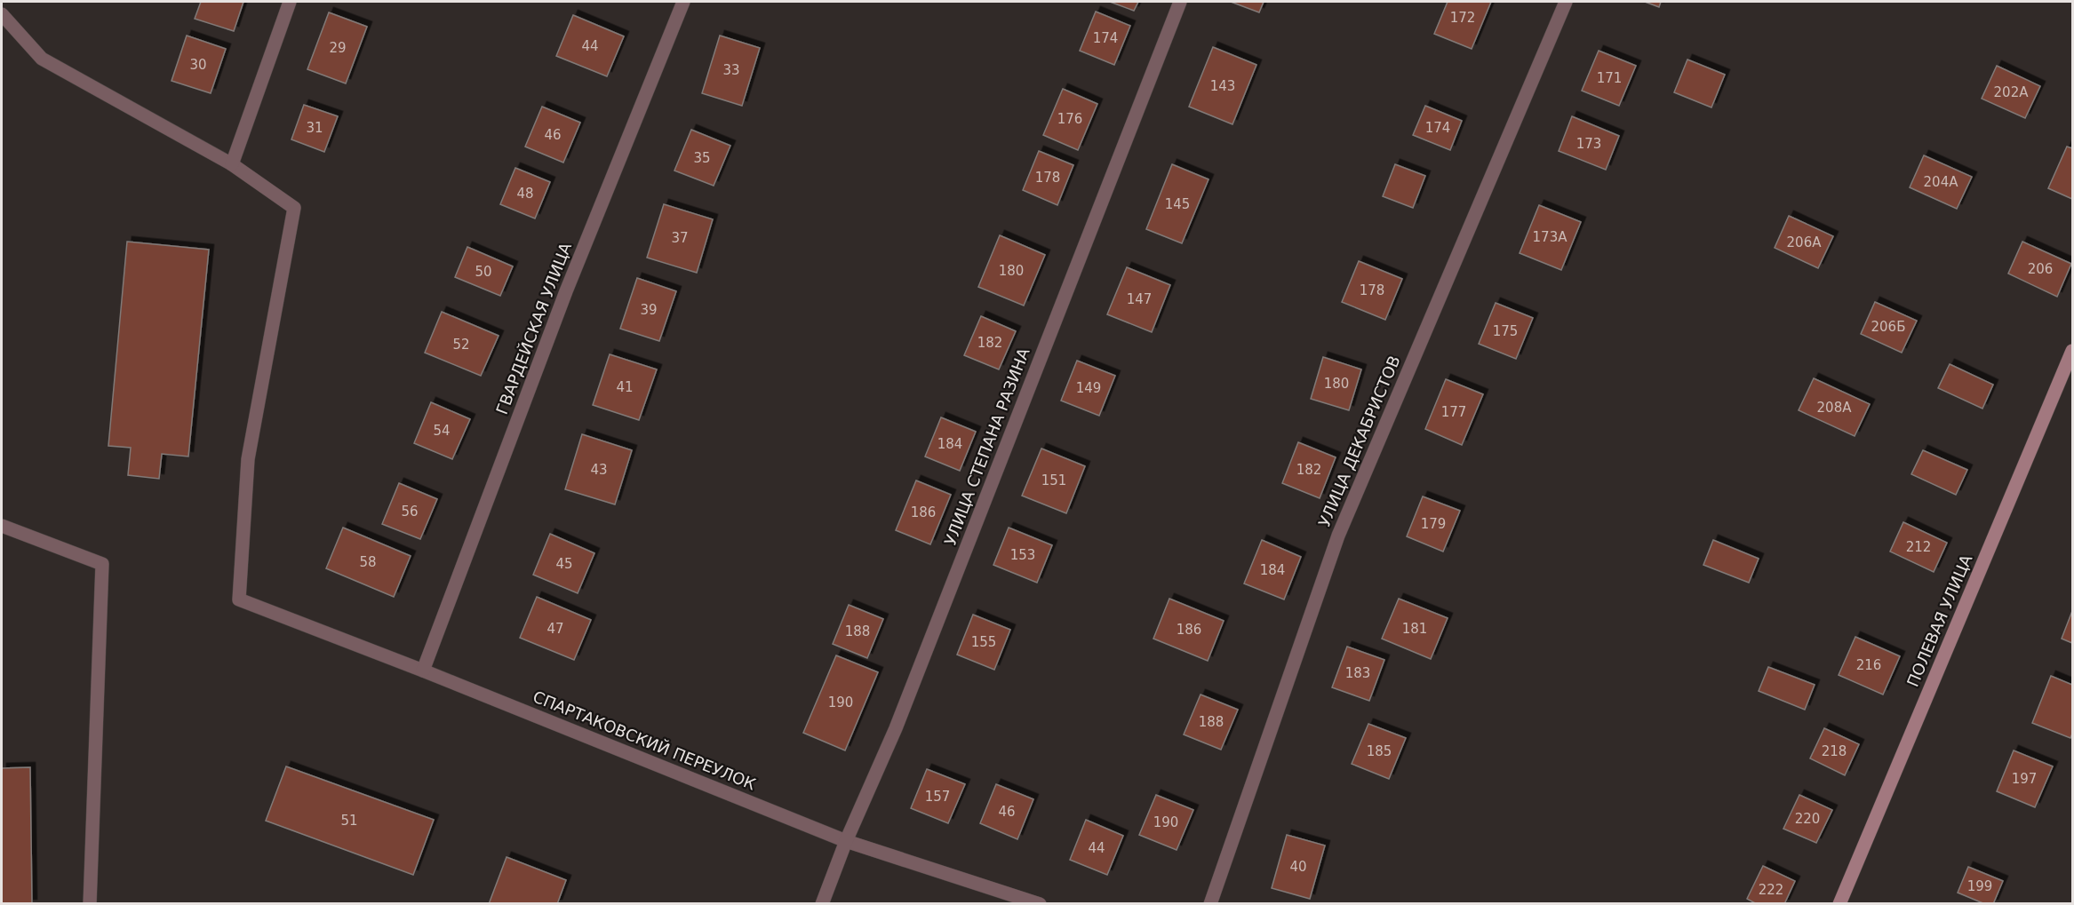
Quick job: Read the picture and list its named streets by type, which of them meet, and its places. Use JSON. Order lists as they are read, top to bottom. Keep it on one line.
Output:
{"streets":{"street":["ГВАРДЕЙСКАЯ УЛИЦА","УЛИЦА ДЕКАБРИСТОВ","УЛИЦА СТЕПАНА РАЗИНА","ПОЛЕВАЯ УЛИЦА","СПАРТАКОВСКИЙ ПЕРЕУЛОК"]},"crossings":[["ГВАРДЕЙСКАЯ УЛИЦА","СПАРТАКОВСКИЙ ПЕРЕУЛОК"],["УЛИЦА СТЕПАНА РАЗИНА","СПАРТАКОВСКИЙ ПЕРЕУЛОК"]],"house_numbers":["172","174","44","29","30","33","171","143","202А","176","31","174","46","173","35","178","204А","48","145","173А","37","206А","206","180","50","178","147","39","206Б","175","182","52","180","41","149","208А","177","54","184","43","182","151","56","186","179","212","153","58","45","184","47","181","186","188","155","216","183","190","188","185","218","197","157","46","220","51","190","44","40","199","222"]}
